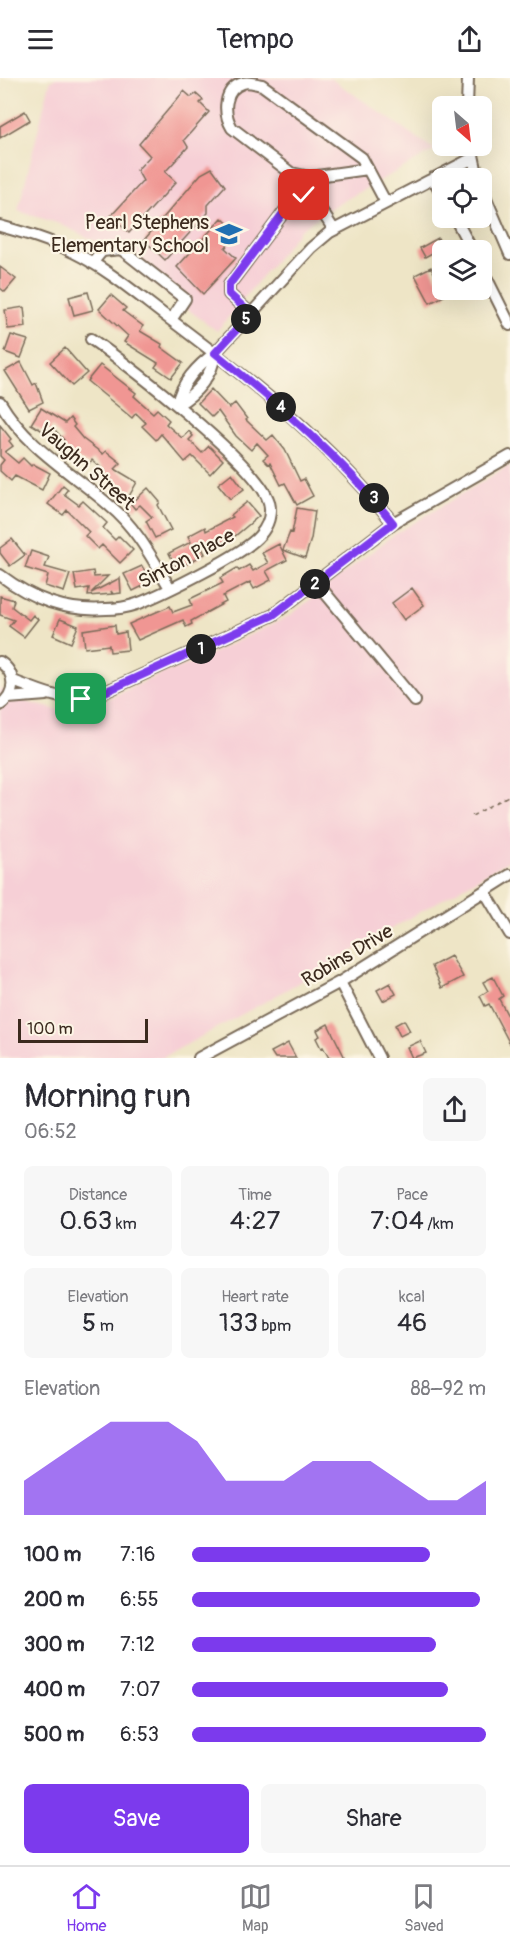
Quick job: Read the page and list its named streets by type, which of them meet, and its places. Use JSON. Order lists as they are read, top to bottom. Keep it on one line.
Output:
{"streets":{"street":["Vaughn Street","Sinton Place","Robins Drive"]},"crossings":[["Vaughn Street","Sinton Place"]],"places":{"school or university":["Pearl Stephens Elementary School"]},"scale_bar":"100 m","north":"bottom right","page":{"header":"Tempo","pins":["5","4","3","2","1"],"scale":"100 m","heading":["Morning run","06:52"],"stats":[["Distance","0.63 km"],["Time","4:27"],["Pace","7:04 /km"],["Elevation","5 m"],["Heart rate","133 bpm"],["kcal","46"]],"chart":["Elevation","88–92 m"],"list":[{"name":"100 m","note":"7:16"},{"name":"200 m","note":"6:55"},{"name":"300 m","note":"7:12"},{"name":"400 m","note":"7:07"},{"name":"500 m","note":"6:53"}],"buttons":["Save","Share"],"tabs":["Home","Map","Saved"]}}
